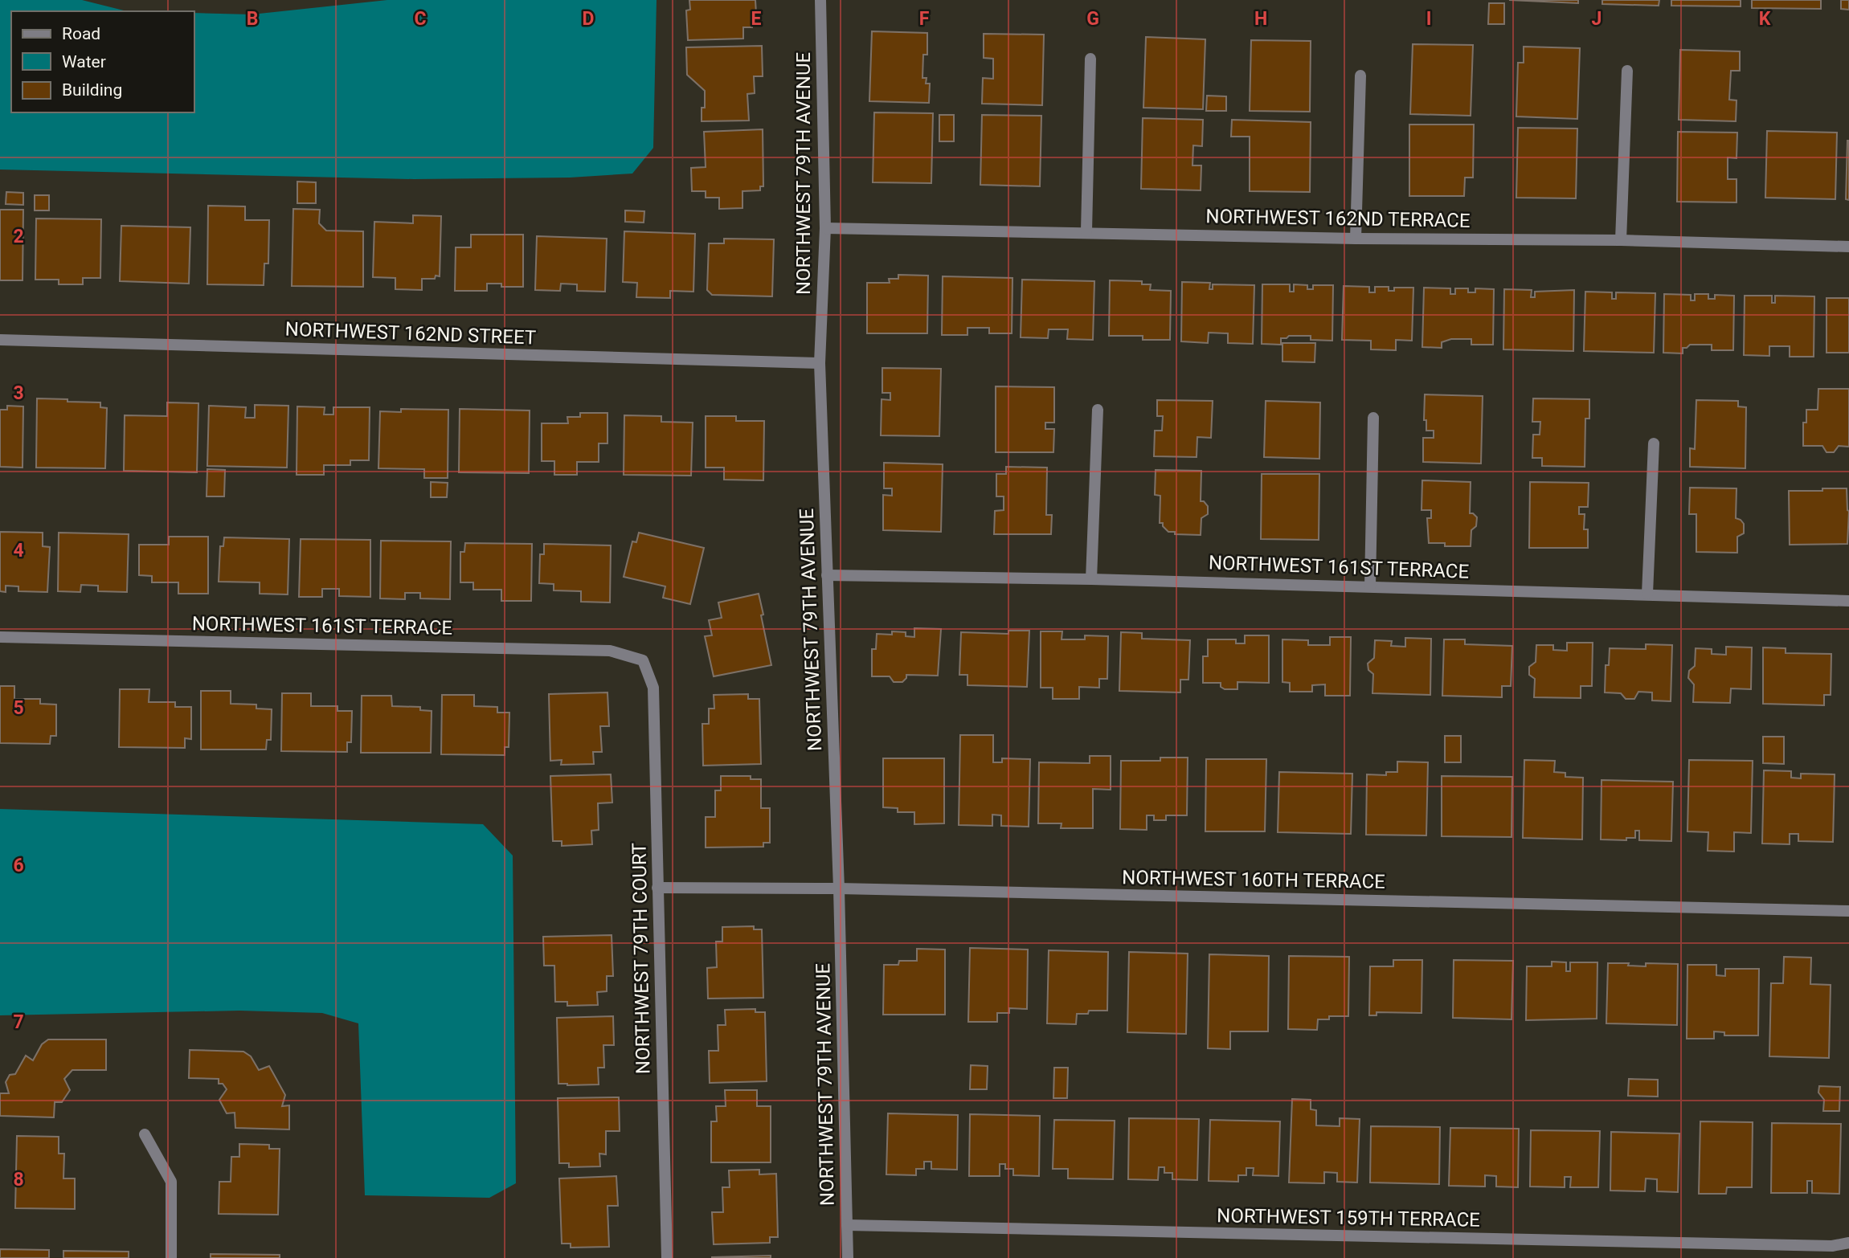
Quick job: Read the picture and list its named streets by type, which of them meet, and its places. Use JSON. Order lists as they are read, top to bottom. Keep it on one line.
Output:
{"streets":{"street":["NORTHWEST 79TH AVENUE","NORTHWEST 162ND TERRACE","NORTHWEST 162ND STREET","NORTHWEST 161ST TERRACE","NORTHWEST 160TH TERRACE","NORTHWEST 79TH COURT","NORTHWEST 159TH TERRACE"]},"crossings":[["NORTHWEST 79TH AVENUE","NORTHWEST 162ND TERRACE"],["NORTHWEST 79TH AVENUE","NORTHWEST 162ND STREET"],["NORTHWEST 79TH AVENUE","NORTHWEST 161ST TERRACE"],["NORTHWEST 79TH AVENUE","NORTHWEST 160TH TERRACE"],["NORTHWEST 79TH AVENUE","NORTHWEST 159TH TERRACE"],["NORTHWEST 161ST TERRACE","NORTHWEST 79TH COURT"],["NORTHWEST 160TH TERRACE","NORTHWEST 79TH COURT"]],"legend":["Road","Water","Building"],"grid":{"columns":["B","C","D","E","F","G","H","I","J","K"],"rows":["2","3","4","5","6","7","8"]}}
